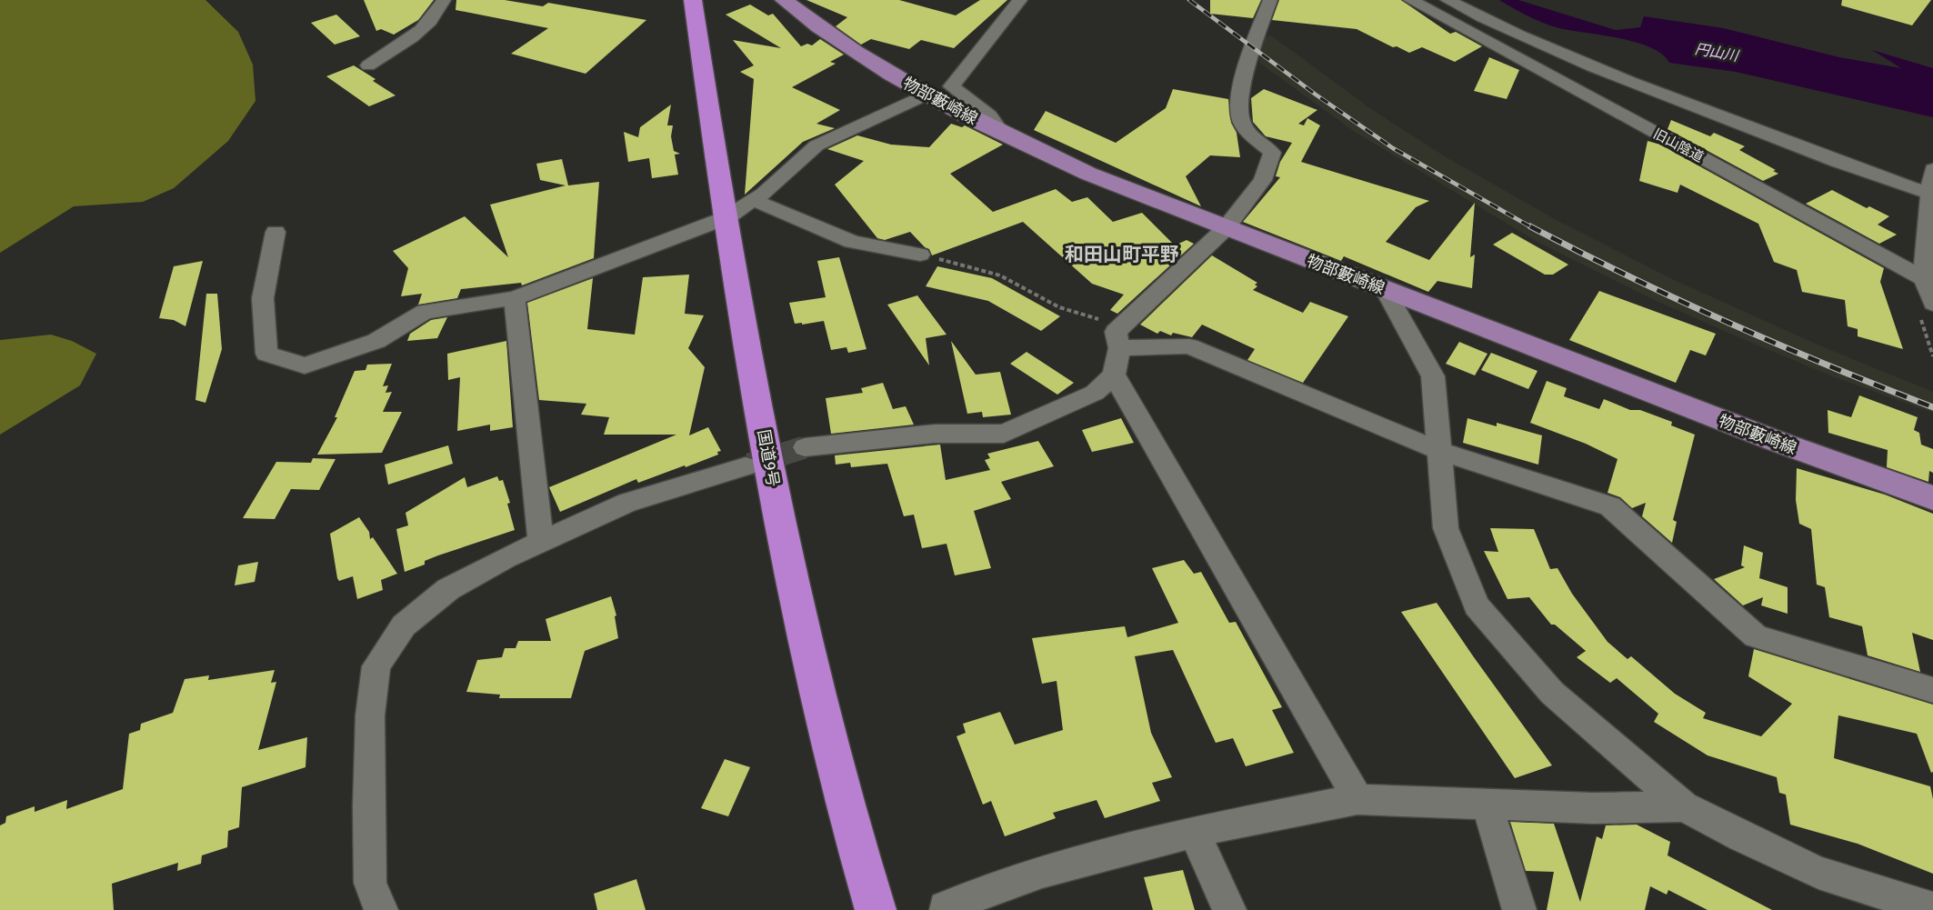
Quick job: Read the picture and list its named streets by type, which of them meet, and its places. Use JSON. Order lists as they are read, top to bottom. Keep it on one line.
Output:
{"streets":{"highway":["国道9号"],"main road":["物部藪崎線"],"street":["旧山陰道"]},"districts":["和田山町平野"],"water":["円山川"]}
